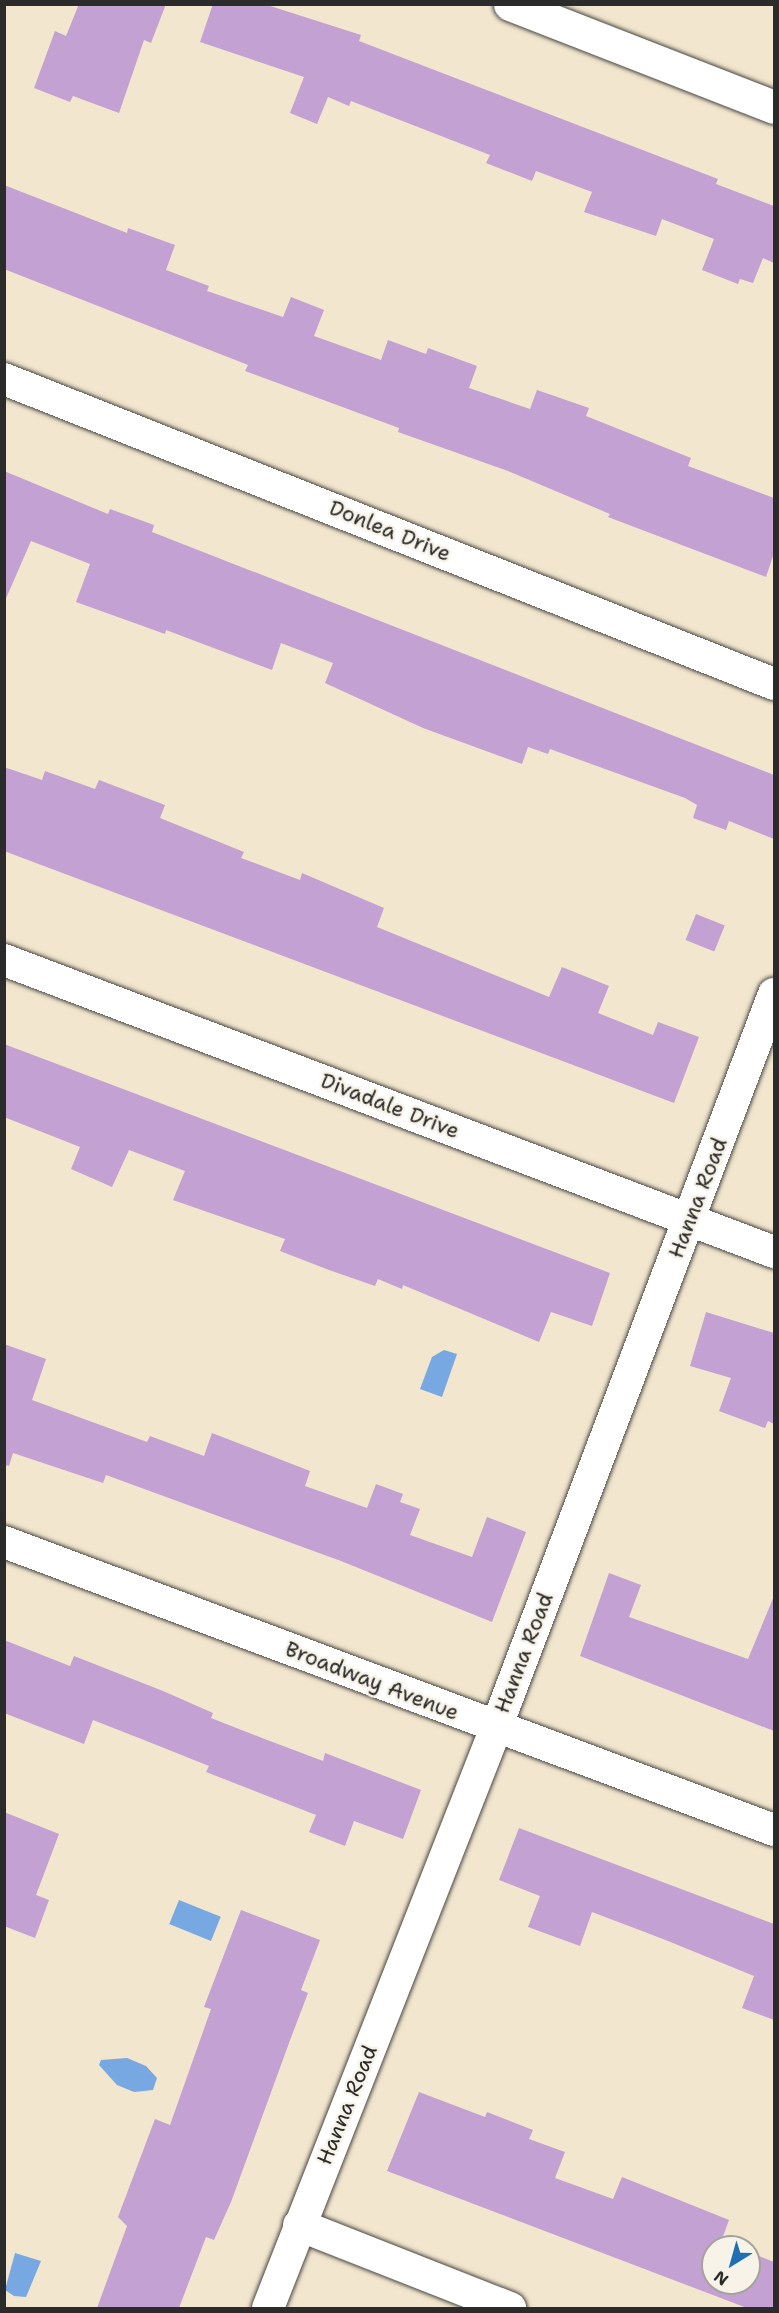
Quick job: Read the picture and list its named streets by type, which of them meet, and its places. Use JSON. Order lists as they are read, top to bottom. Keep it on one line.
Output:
{"streets":{"street":["Donlea Drive","Divadale Drive","Hanna Road","Broadway Avenue"]},"crossings":[["Divadale Drive","Hanna Road"],["Hanna Road","Broadway Avenue"]],"north":"bottom left"}
